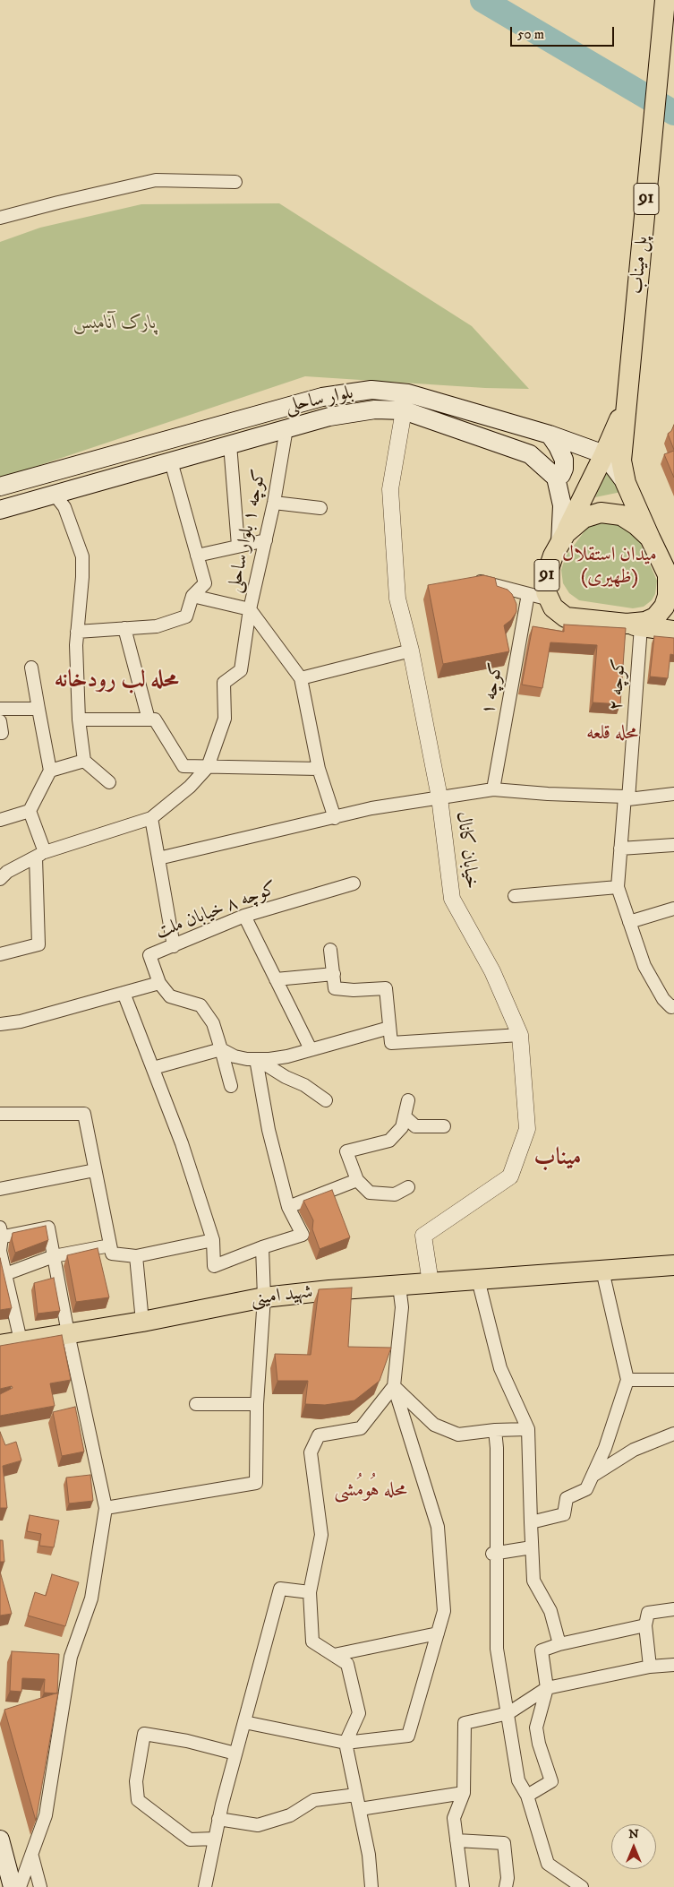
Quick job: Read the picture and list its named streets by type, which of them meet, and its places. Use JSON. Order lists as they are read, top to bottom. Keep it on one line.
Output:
{"streets":{"main road":["91","پل میناب","بلوار ساحلی","شهید امینی"],"street":["کوچه ۱ بلوار ساحلی","کوچه ۲","کوچه ۱","خیابان کانال","کوچه ۸ خیابان ملت"]},"crossings":[["91","پل میناب"],["91","بلوار ساحلی"],["91","کوچه ۲"],["بلوار ساحلی","کوچه ۱ بلوار ساحلی"],["بلوار ساحلی","خیابان کانال"],["خیابان کانال","شهید امینی"]],"districts":["میدان استقلال (ظهیری)","محله لب رودخانه","محله قلعه","میناب","محله هُومُشی"],"parks":["پارک آنامیس"],"scale_bar":"50 m","north":"top"}
